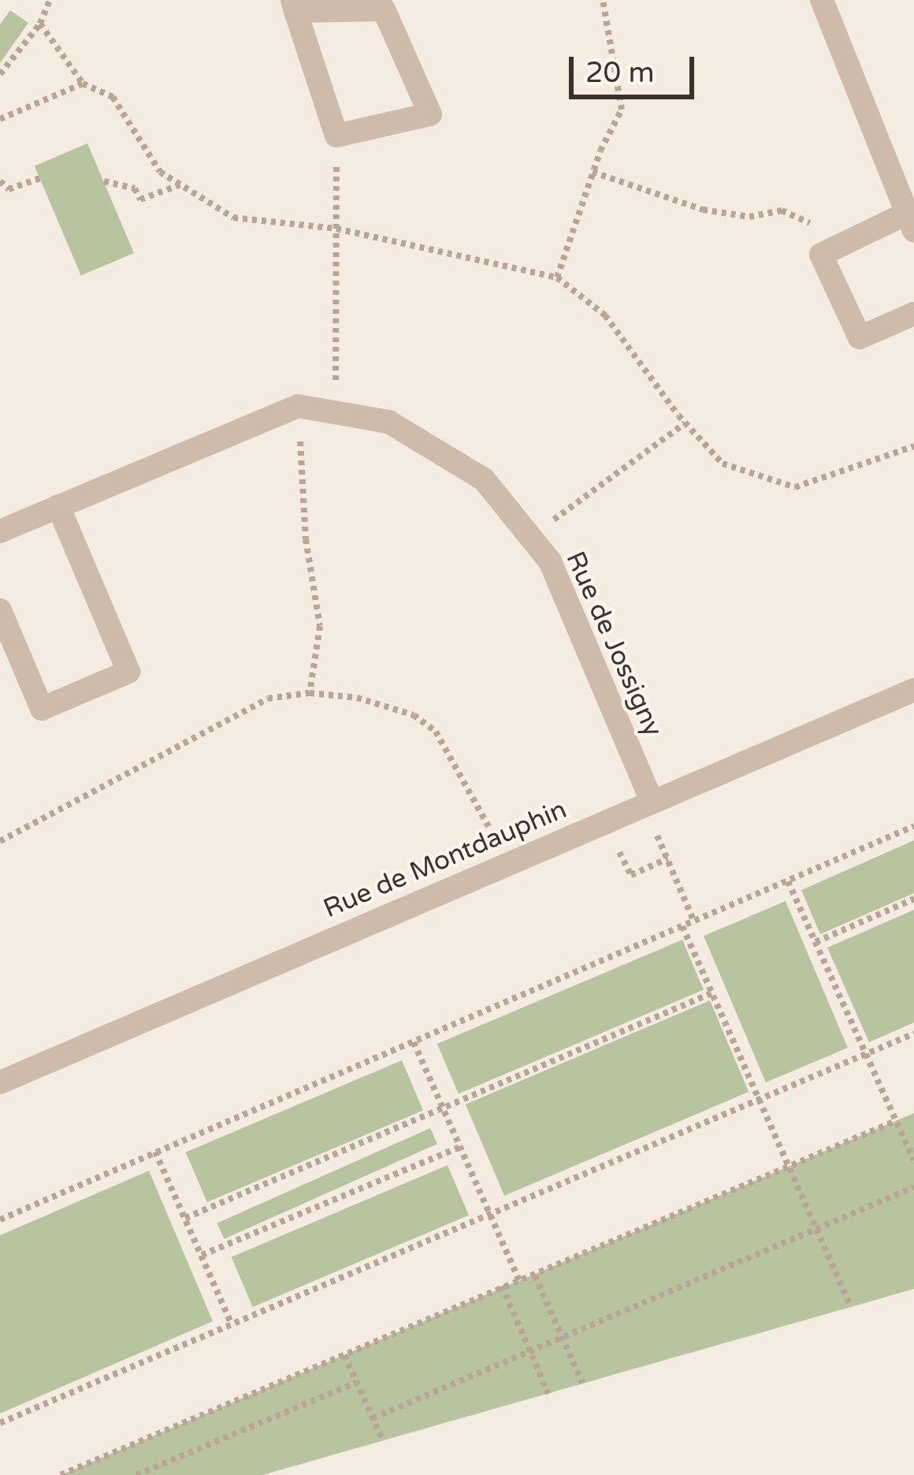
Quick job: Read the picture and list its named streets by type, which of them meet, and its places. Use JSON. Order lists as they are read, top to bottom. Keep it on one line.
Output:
{"streets":{"street":["Rue de Jossigny","Rue de Montdauphin"]},"crossings":[["Rue de Jossigny","Rue de Montdauphin"]],"scale_bar":"20 m"}
